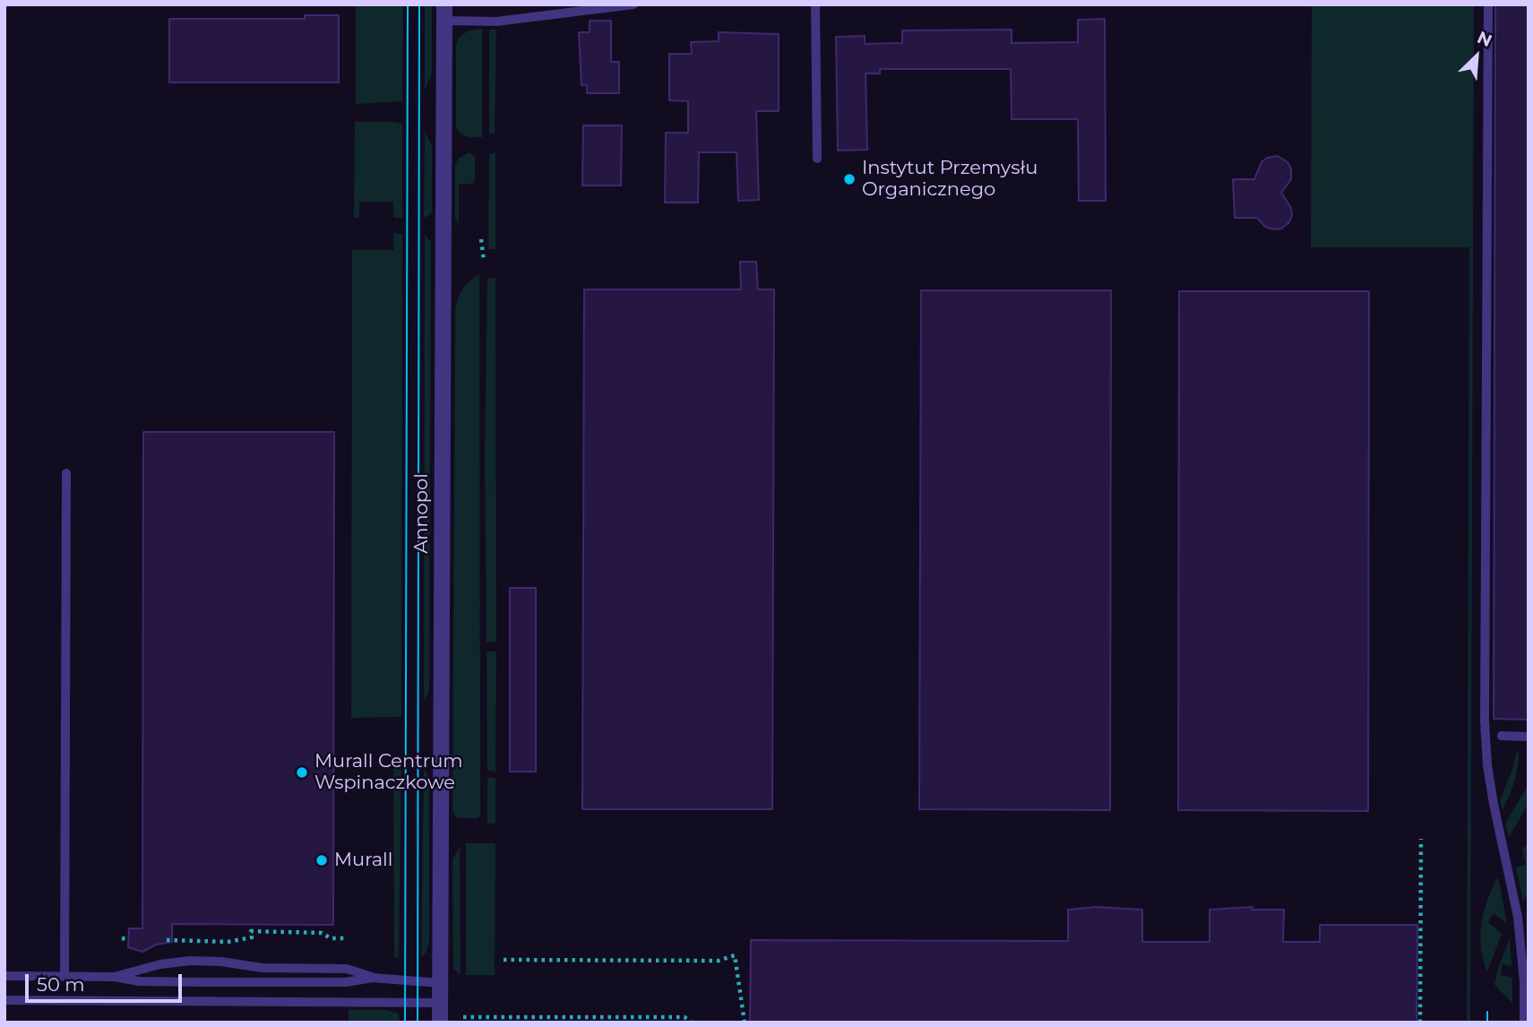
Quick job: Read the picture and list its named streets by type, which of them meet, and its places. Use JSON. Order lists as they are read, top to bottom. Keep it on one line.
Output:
{"streets":{"street":["Annopol"]},"places":["Instytut Przemysłu Organicznego","Murall Centrum Wspinaczkowe","Murall"],"scale_bar":"50 m","north":"top right"}
